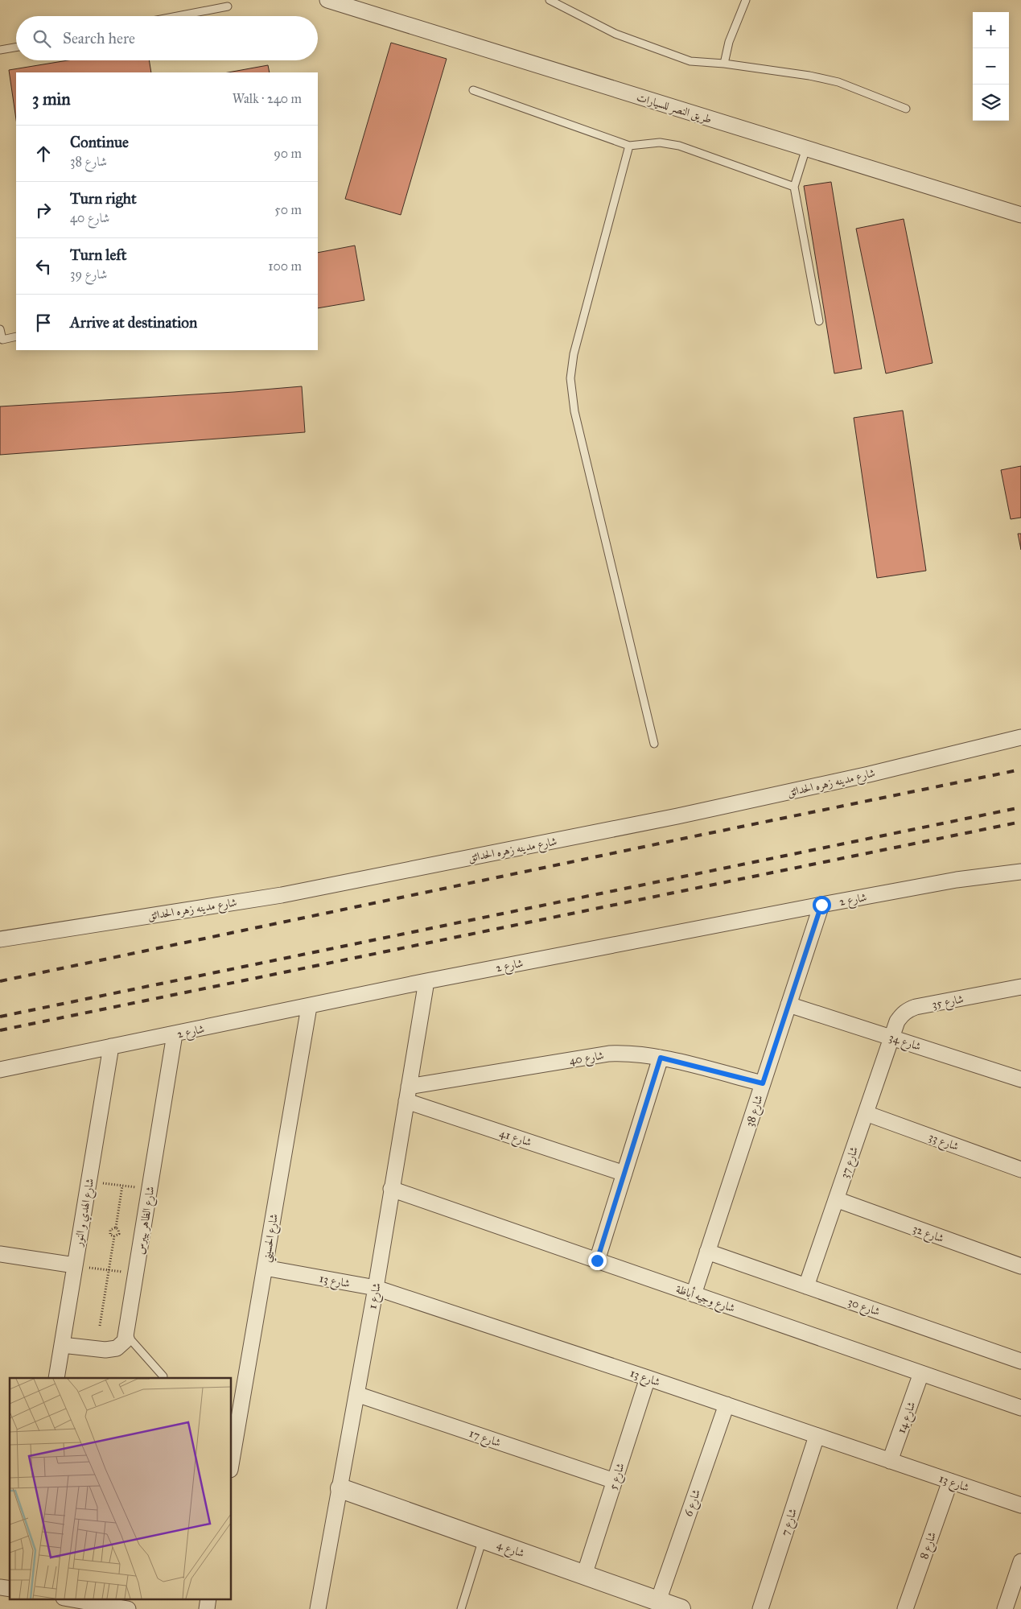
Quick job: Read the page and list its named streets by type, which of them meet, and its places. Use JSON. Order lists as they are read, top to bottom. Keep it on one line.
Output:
{"streets":{"street":["طريق النصر للسيارات","شارع مدينه زهره الحدائق","شارع 2","شارع 35","شارع 34","شارع 40","شارع 38","شارع 41","شارع 33","شارع 37","شارع الهدي و النور","شارع الظاهر بيبرس","شارع 32","شارع الحسيني","شارع 13","شارع 1","شارع وجيه أباظة","شارع 30","شارع 14","شارع 17","شارع 5","شارع 6","شارع 7","شارع 8","شارع 4"]},"crossings":[["شارع 2","شارع 38"],["شارع 2","شارع الهدي و النور"],["شارع 2","شارع الظاهر بيبرس"],["شارع 2","شارع الحسيني"],["شارع 2","شارع 1"],["شارع 35","شارع 34"],["شارع 35","شارع 37"],["شارع 34","شارع 38"],["شارع 34","شارع 37"],["شارع 40","شارع 38"],["شارع 40","شارع 41"],["شارع 40","شارع 1"],["شارع 38","شارع وجيه أباظة"],["شارع 38","شارع 30"],["شارع 41","شارع 1"],["شارع 33","شارع 37"],["شارع 37","شارع 32"],["شارع 37","شارع 30"],["شارع الهدي و النور","شارع الظاهر بيبرس"],["شارع الحسيني","شارع 13"],["شارع 13","شارع 1"],["شارع 13","شارع 14"],["شارع 13","شارع 5"],["شارع 13","شارع 6"],["شارع 13","شارع 7"],["شارع 13","شارع 8"],["شارع 1","شارع وجيه أباظة"],["شارع 1","شارع 17"],["شارع 1","شارع 4"],["شارع وجيه أباظة","شارع 14"],["شارع 17","شارع 5"],["شارع 5","شارع 4"],["شارع 6","شارع 4"]],"page":{"map_buttons":["+","−"],"search":"Search here","heading":["3 min","Walk · 240 m"],"list":[["Continue","شارع 38","90 m"],["Turn right","شارع 40","50 m"],["Turn left","شارع 39","100 m"],"Arrive at destination"]}}
